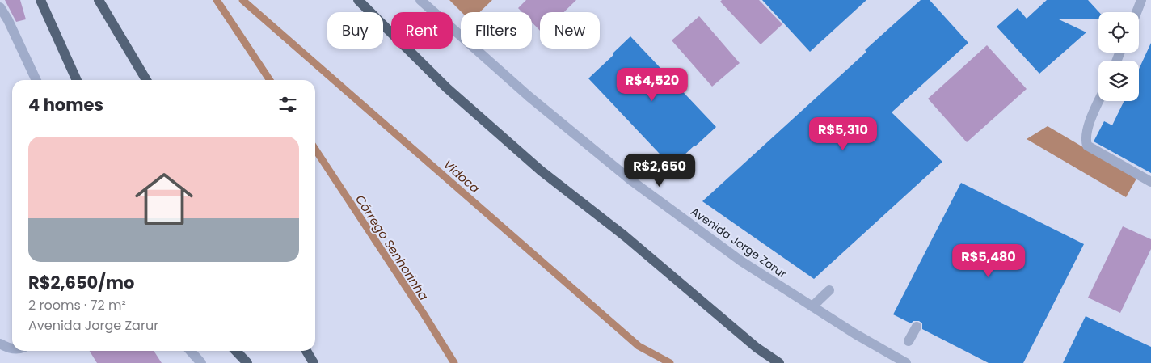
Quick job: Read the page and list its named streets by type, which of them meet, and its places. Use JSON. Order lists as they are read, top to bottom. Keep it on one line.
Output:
{"streets":{"street":["Avenida Jorge Zarur"]},"water":["Vidoca","Córrego Senhorinha"],"page":{"chip":["Buy","Rent","Filters","New"],"price":["R$4,520","R$5,310","R$2,650","R$5,480"],"heading":"4 homes","list":[{"name":"R$2,650/mo","note":"2 rooms · 72 m² · Avenida Jorge Zarur"}]}}
